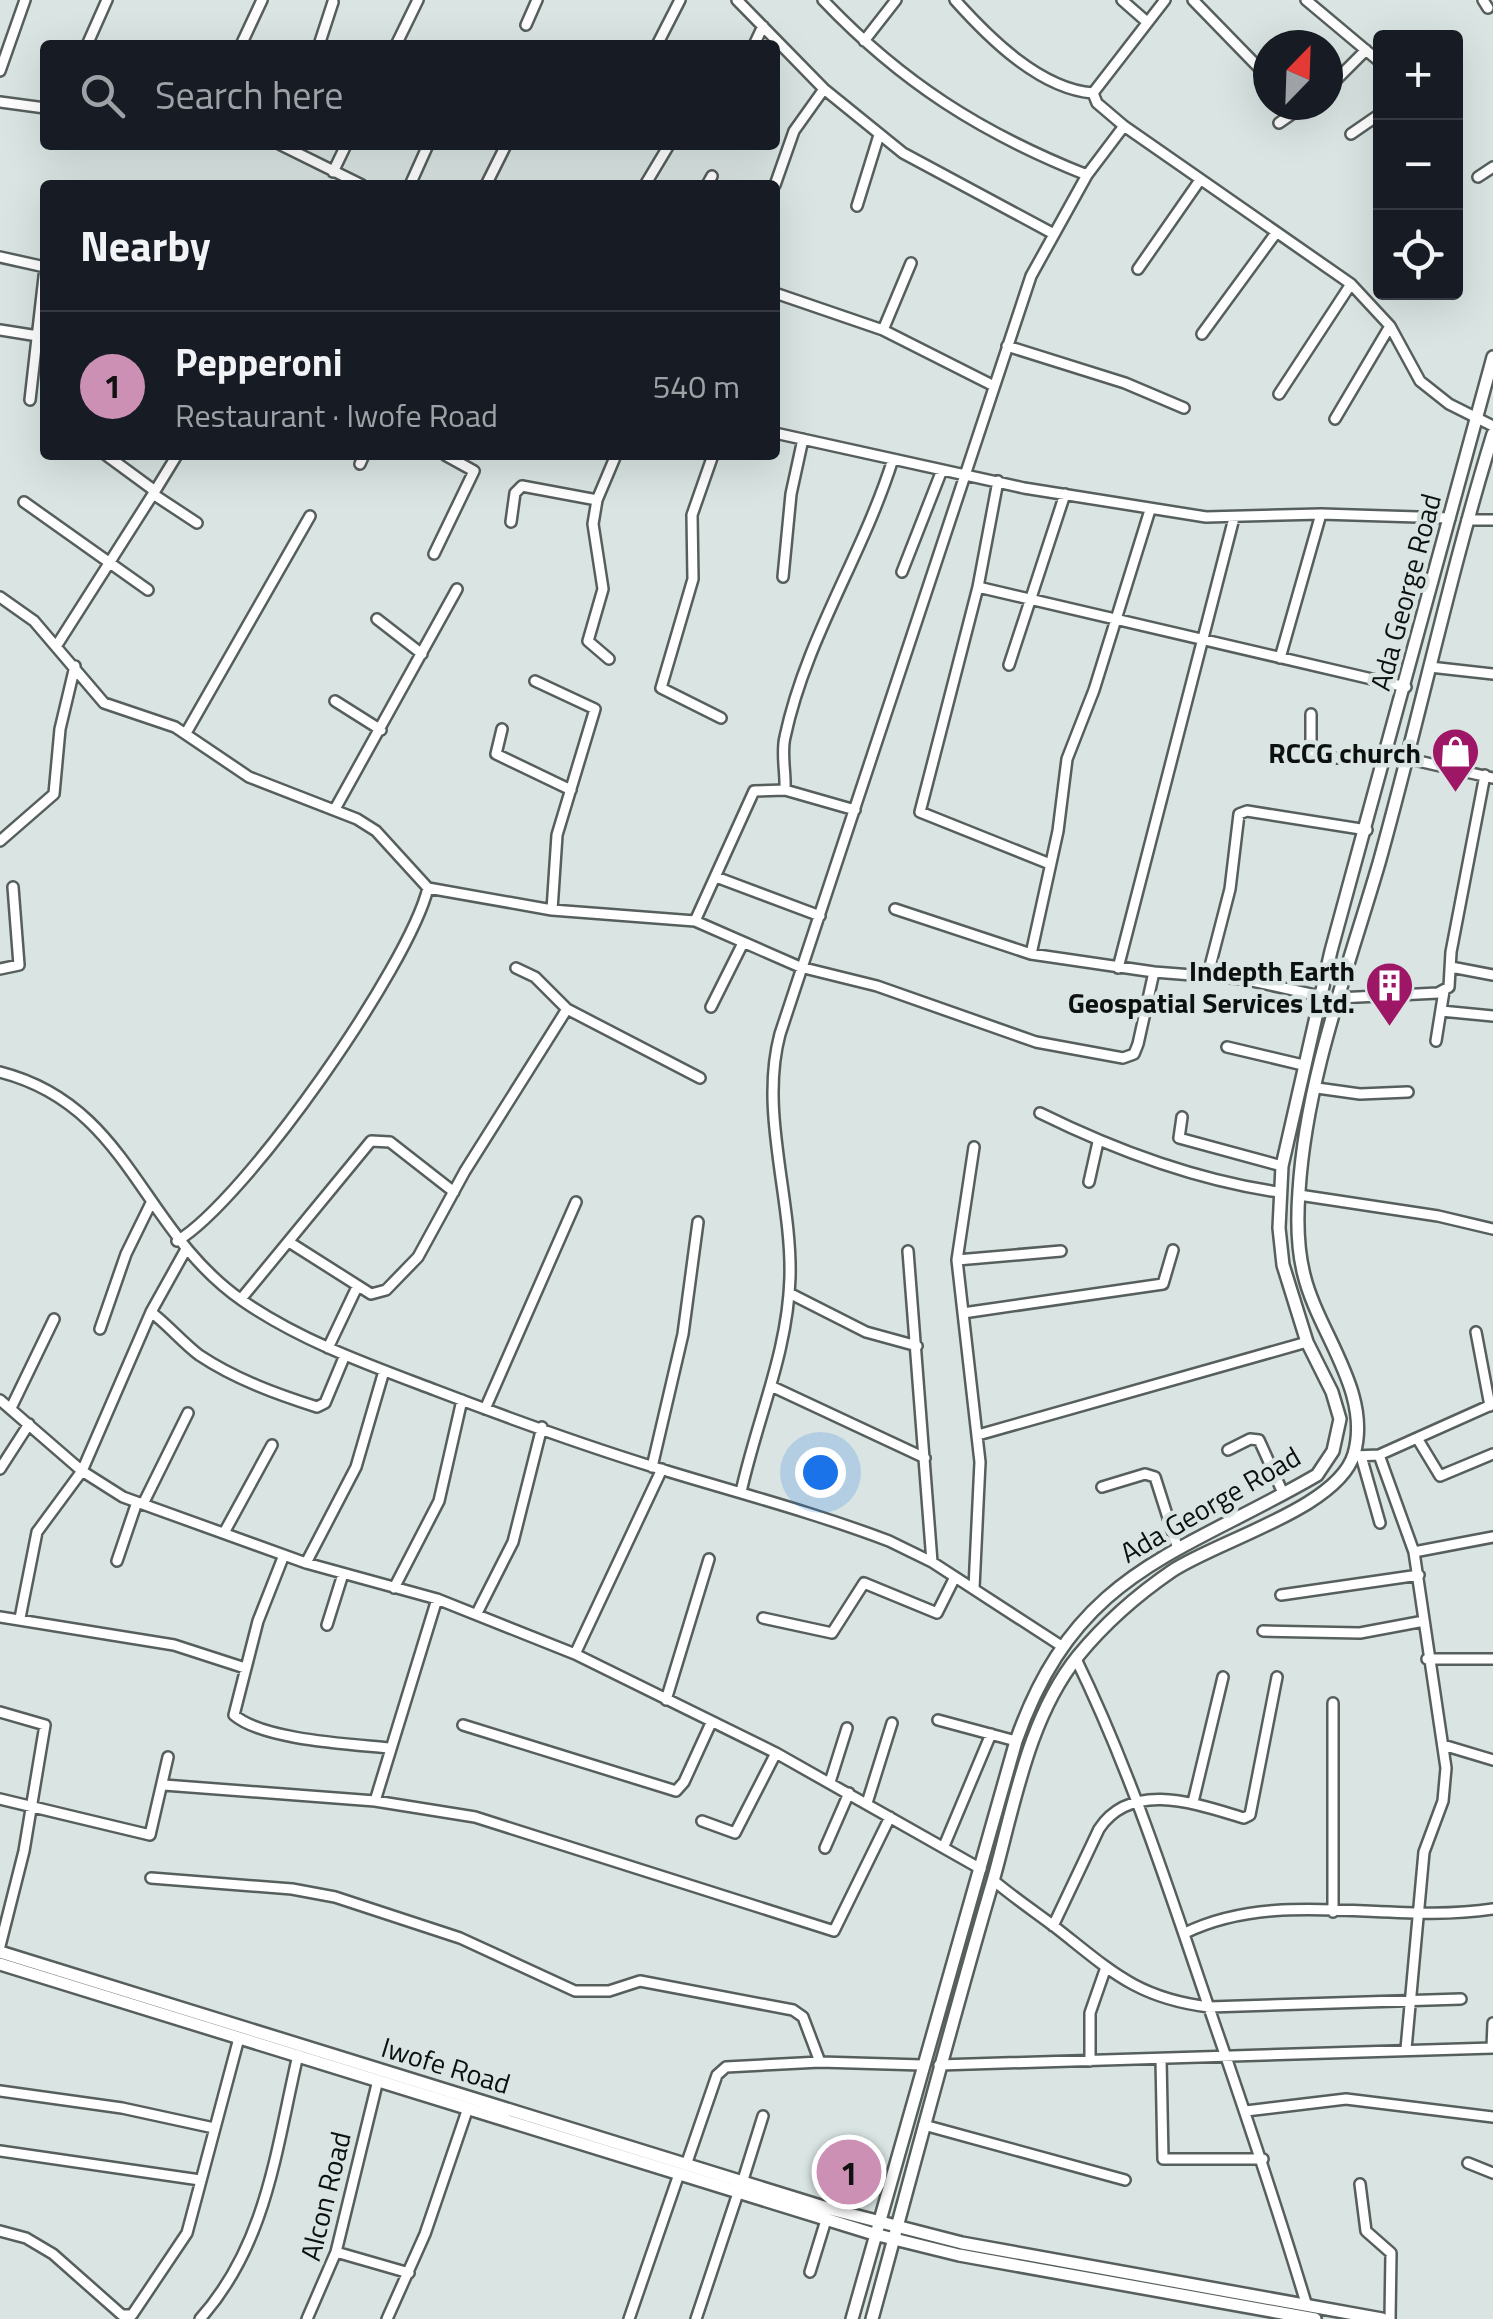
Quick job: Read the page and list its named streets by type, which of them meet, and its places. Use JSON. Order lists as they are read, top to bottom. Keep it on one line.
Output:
{"streets":{"main road":["Ada George Road","Iwofe Road"],"street":["Alcon Road"]},"crossings":[["Ada George Road","Iwofe Road"],["Iwofe Road","Alcon Road"]],"places":{"shop":["RCCG church"],"building":["Indepth Earth Geospatial Services Ltd."]},"north":"top right","page":{"map_buttons":["+","−"],"search":"Search here","heading":"Nearby","list":[{"mark":"1","name":"Pepperoni","note":"Restaurant · Iwofe Road","value":"540 m"}],"pins":"1"}}
